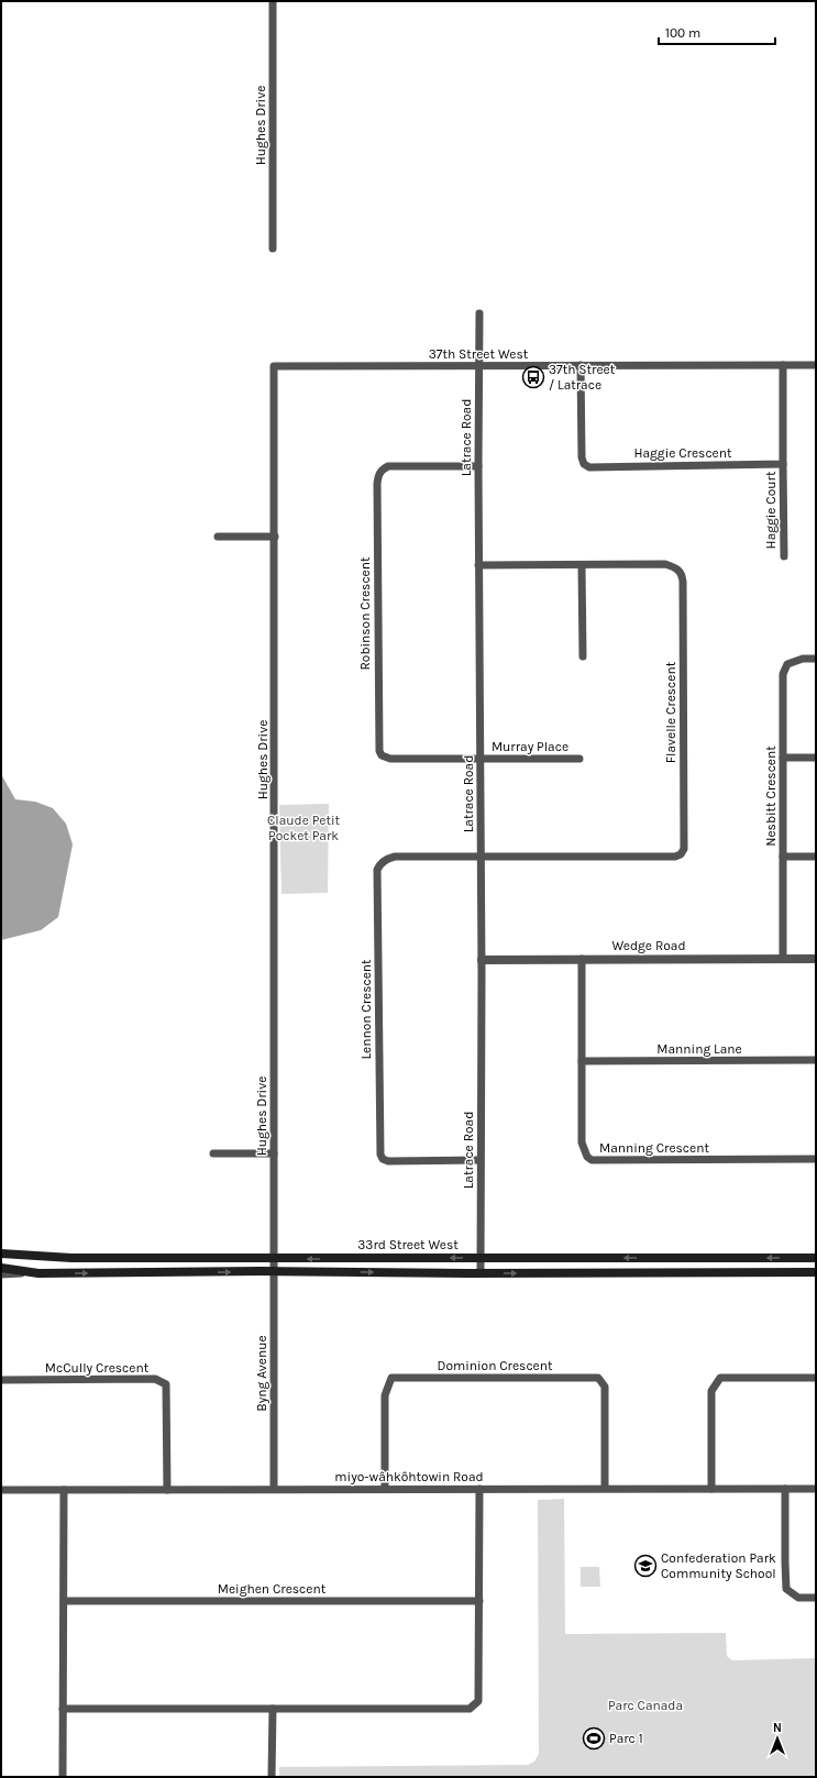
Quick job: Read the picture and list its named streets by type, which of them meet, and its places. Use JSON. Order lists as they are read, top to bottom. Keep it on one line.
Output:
{"streets":{"main road":["33rd Street West"],"street":["Hughes Drive","37th Street West","Latrace Road","Haggie Crescent","Haggie Court","Robinson Crescent","Flavelle Crescent","Murray Place","Nesbitt Crescent","Wedge Road","Lennon Crescent","Manning Lane","Manning Crescent","Dominion Crescent","McCully Crescent","Byng Avenue","miyo-wâhkôhtowin Road","Meighen Crescent"]},"crossings":[["Hughes Drive","37th Street West"],["Hughes Drive","33rd Street West"],["Hughes Drive","Byng Avenue"],["37th Street West","Latrace Road"],["37th Street West","Haggie Crescent"],["Latrace Road","Robinson Crescent"],["Latrace Road","Flavelle Crescent"],["Latrace Road","Murray Place"],["Latrace Road","Wedge Road"],["Latrace Road","Lennon Crescent"],["Latrace Road","33rd Street West"],["Haggie Crescent","Haggie Court"],["Robinson Crescent","Murray Place"],["Flavelle Crescent","Lennon Crescent"],["Nesbitt Crescent","Wedge Road"],["Wedge Road","Manning Crescent"],["Manning Lane","Manning Crescent"],["33rd Street West","Byng Avenue"],["Dominion Crescent","miyo-wâhkôhtowin Road"],["McCully Crescent","miyo-wâhkôhtowin Road"],["Byng Avenue","miyo-wâhkôhtowin Road"]],"parks":["Claude Petit Pocket Park","Parc Canada"],"places":{"bus stop":["37th Street / Latrace"],"school or university":["Confederation Park Community School"],"sports":["Parc 1"]},"scale_bar":"100 m","north":"top"}
